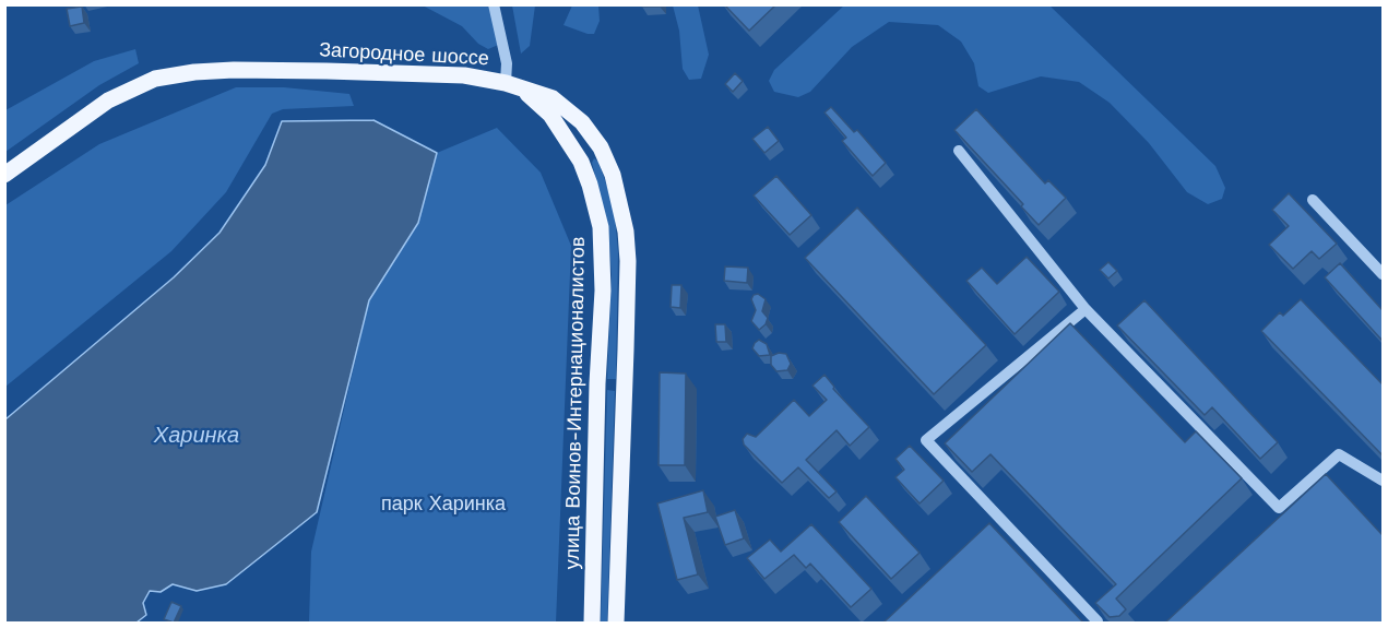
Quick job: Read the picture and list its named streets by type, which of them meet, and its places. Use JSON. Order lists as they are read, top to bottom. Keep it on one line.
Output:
{"streets":{"main road":["Загородное шоссе","улица Воинов-Интернационалистов"]},"crossings":[["Загородное шоссе","улица Воинов-Интернационалистов"]],"water":["Харинка"],"parks":["парк Харинка"]}
